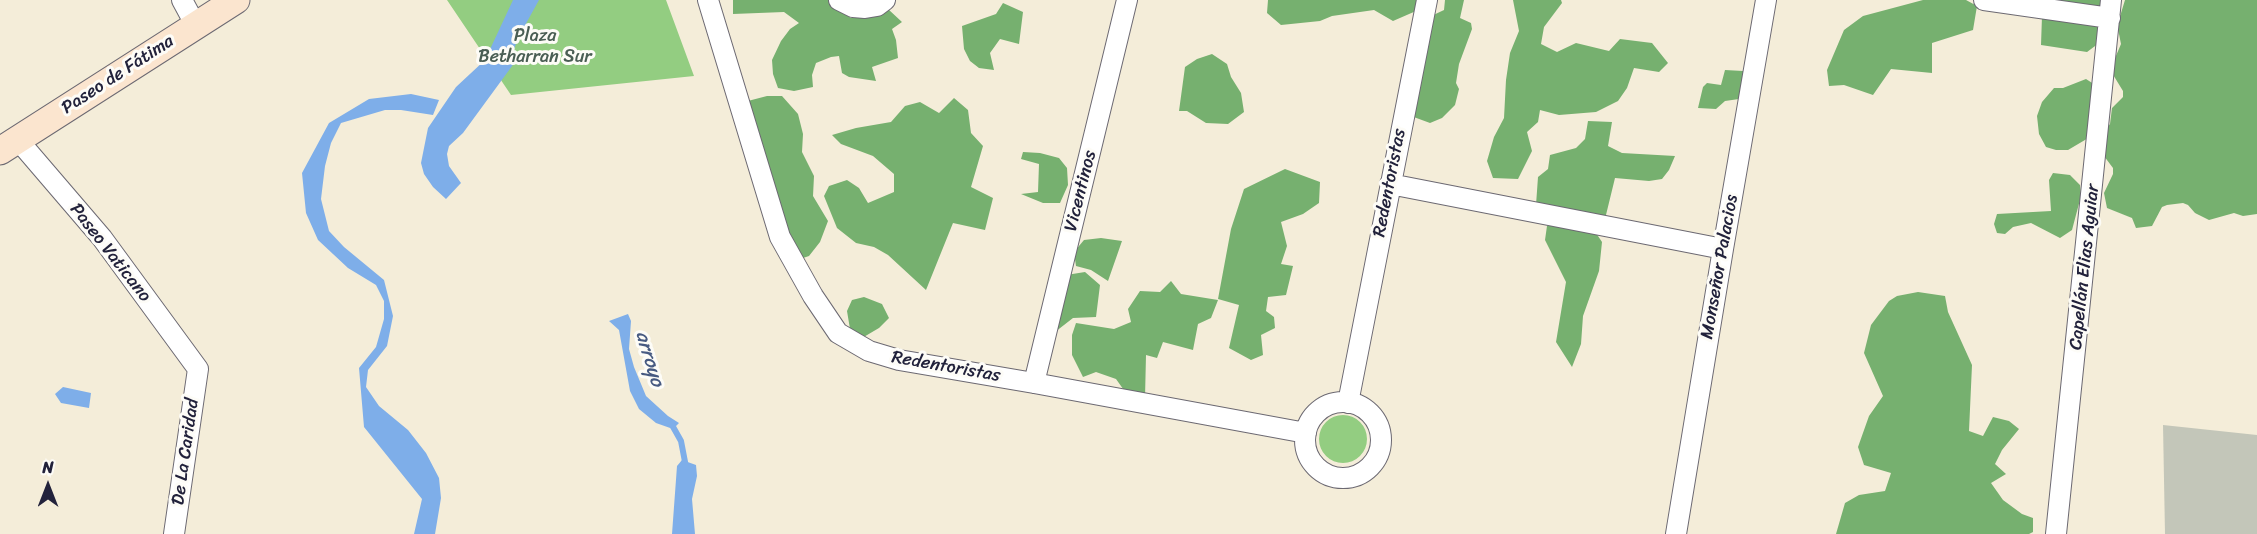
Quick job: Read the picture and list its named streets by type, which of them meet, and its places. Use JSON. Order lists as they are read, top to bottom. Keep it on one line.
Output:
{"streets":{"street":["Paseo de Fátima","Redentoristas","Vicentinos","Paseo Vaticano","Monseñor Palacios","Capellán Elias Aguiar","De La Caridad"]},"crossings":[["Paseo de Fátima","Paseo Vaticano"],["Redentoristas","Vicentinos"],["Paseo Vaticano","De La Caridad"]],"water":["arroyo"],"parks":["Plaza Betharran Sur"],"north":"top"}
